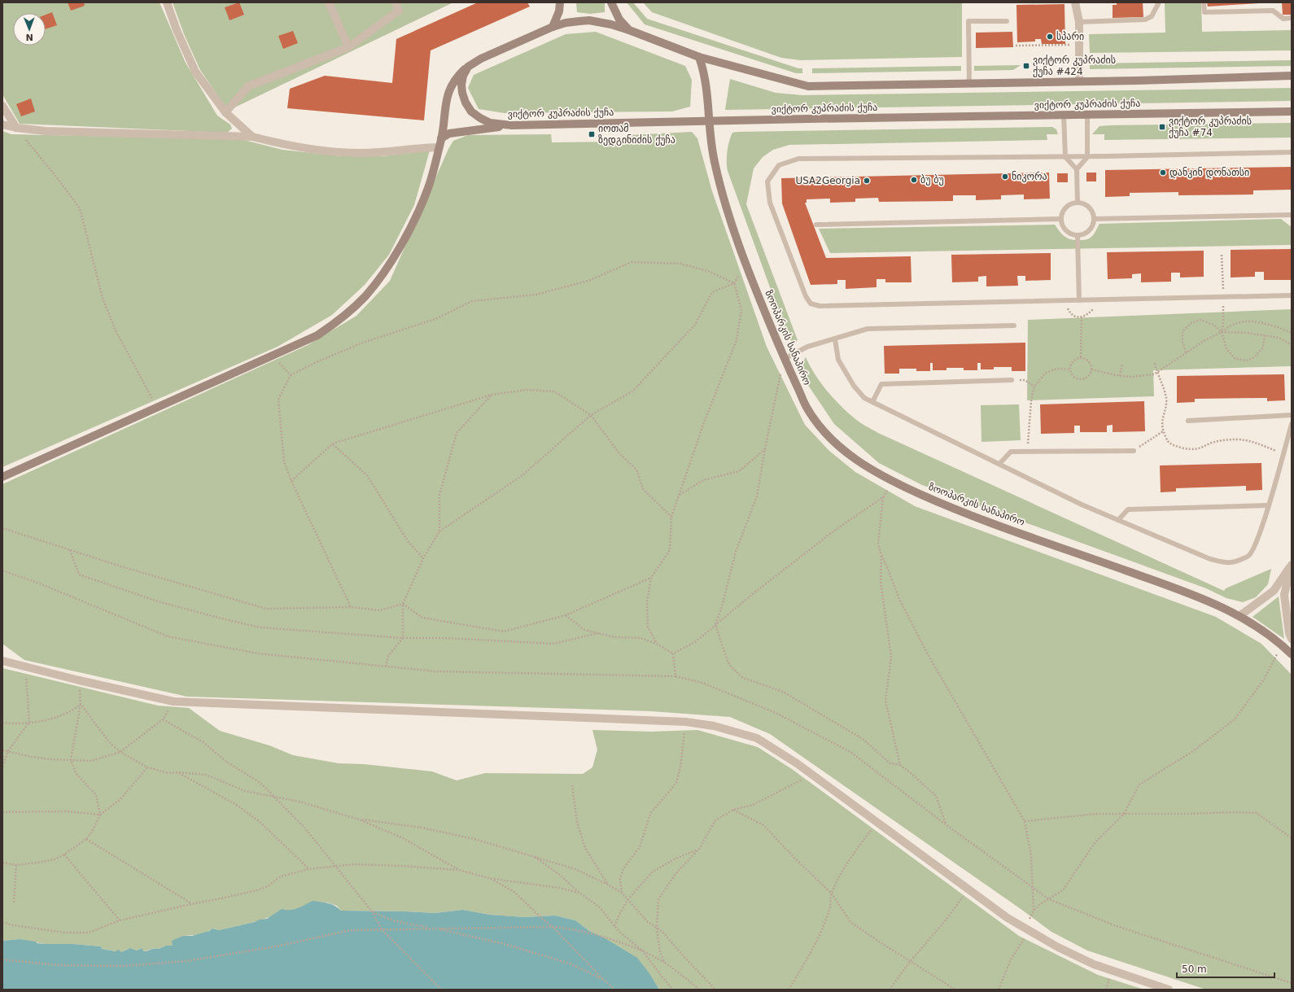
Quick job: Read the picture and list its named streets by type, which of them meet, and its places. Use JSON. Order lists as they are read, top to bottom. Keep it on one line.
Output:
{"streets":{"main road":["ვიქტორ კუპრაძის ქუჩა","ზოოპარკის სანაპირო"]},"crossings":[["ვიქტორ კუპრაძის ქუჩა","ზოოპარკის სანაპირო"]],"places":{"other":["სპარი","დანკინ დონათსი","ნიკორა","ბუ ბუ","USA2Georgia"],"transit":["ვიქტორ კუპრაძის ქუჩა #424","ვიქტორ კუპრაძის ქუჩა #74","იოთამ ზედგინიძის ქუჩა"]},"scale_bar":"50 m","north":"bottom"}
